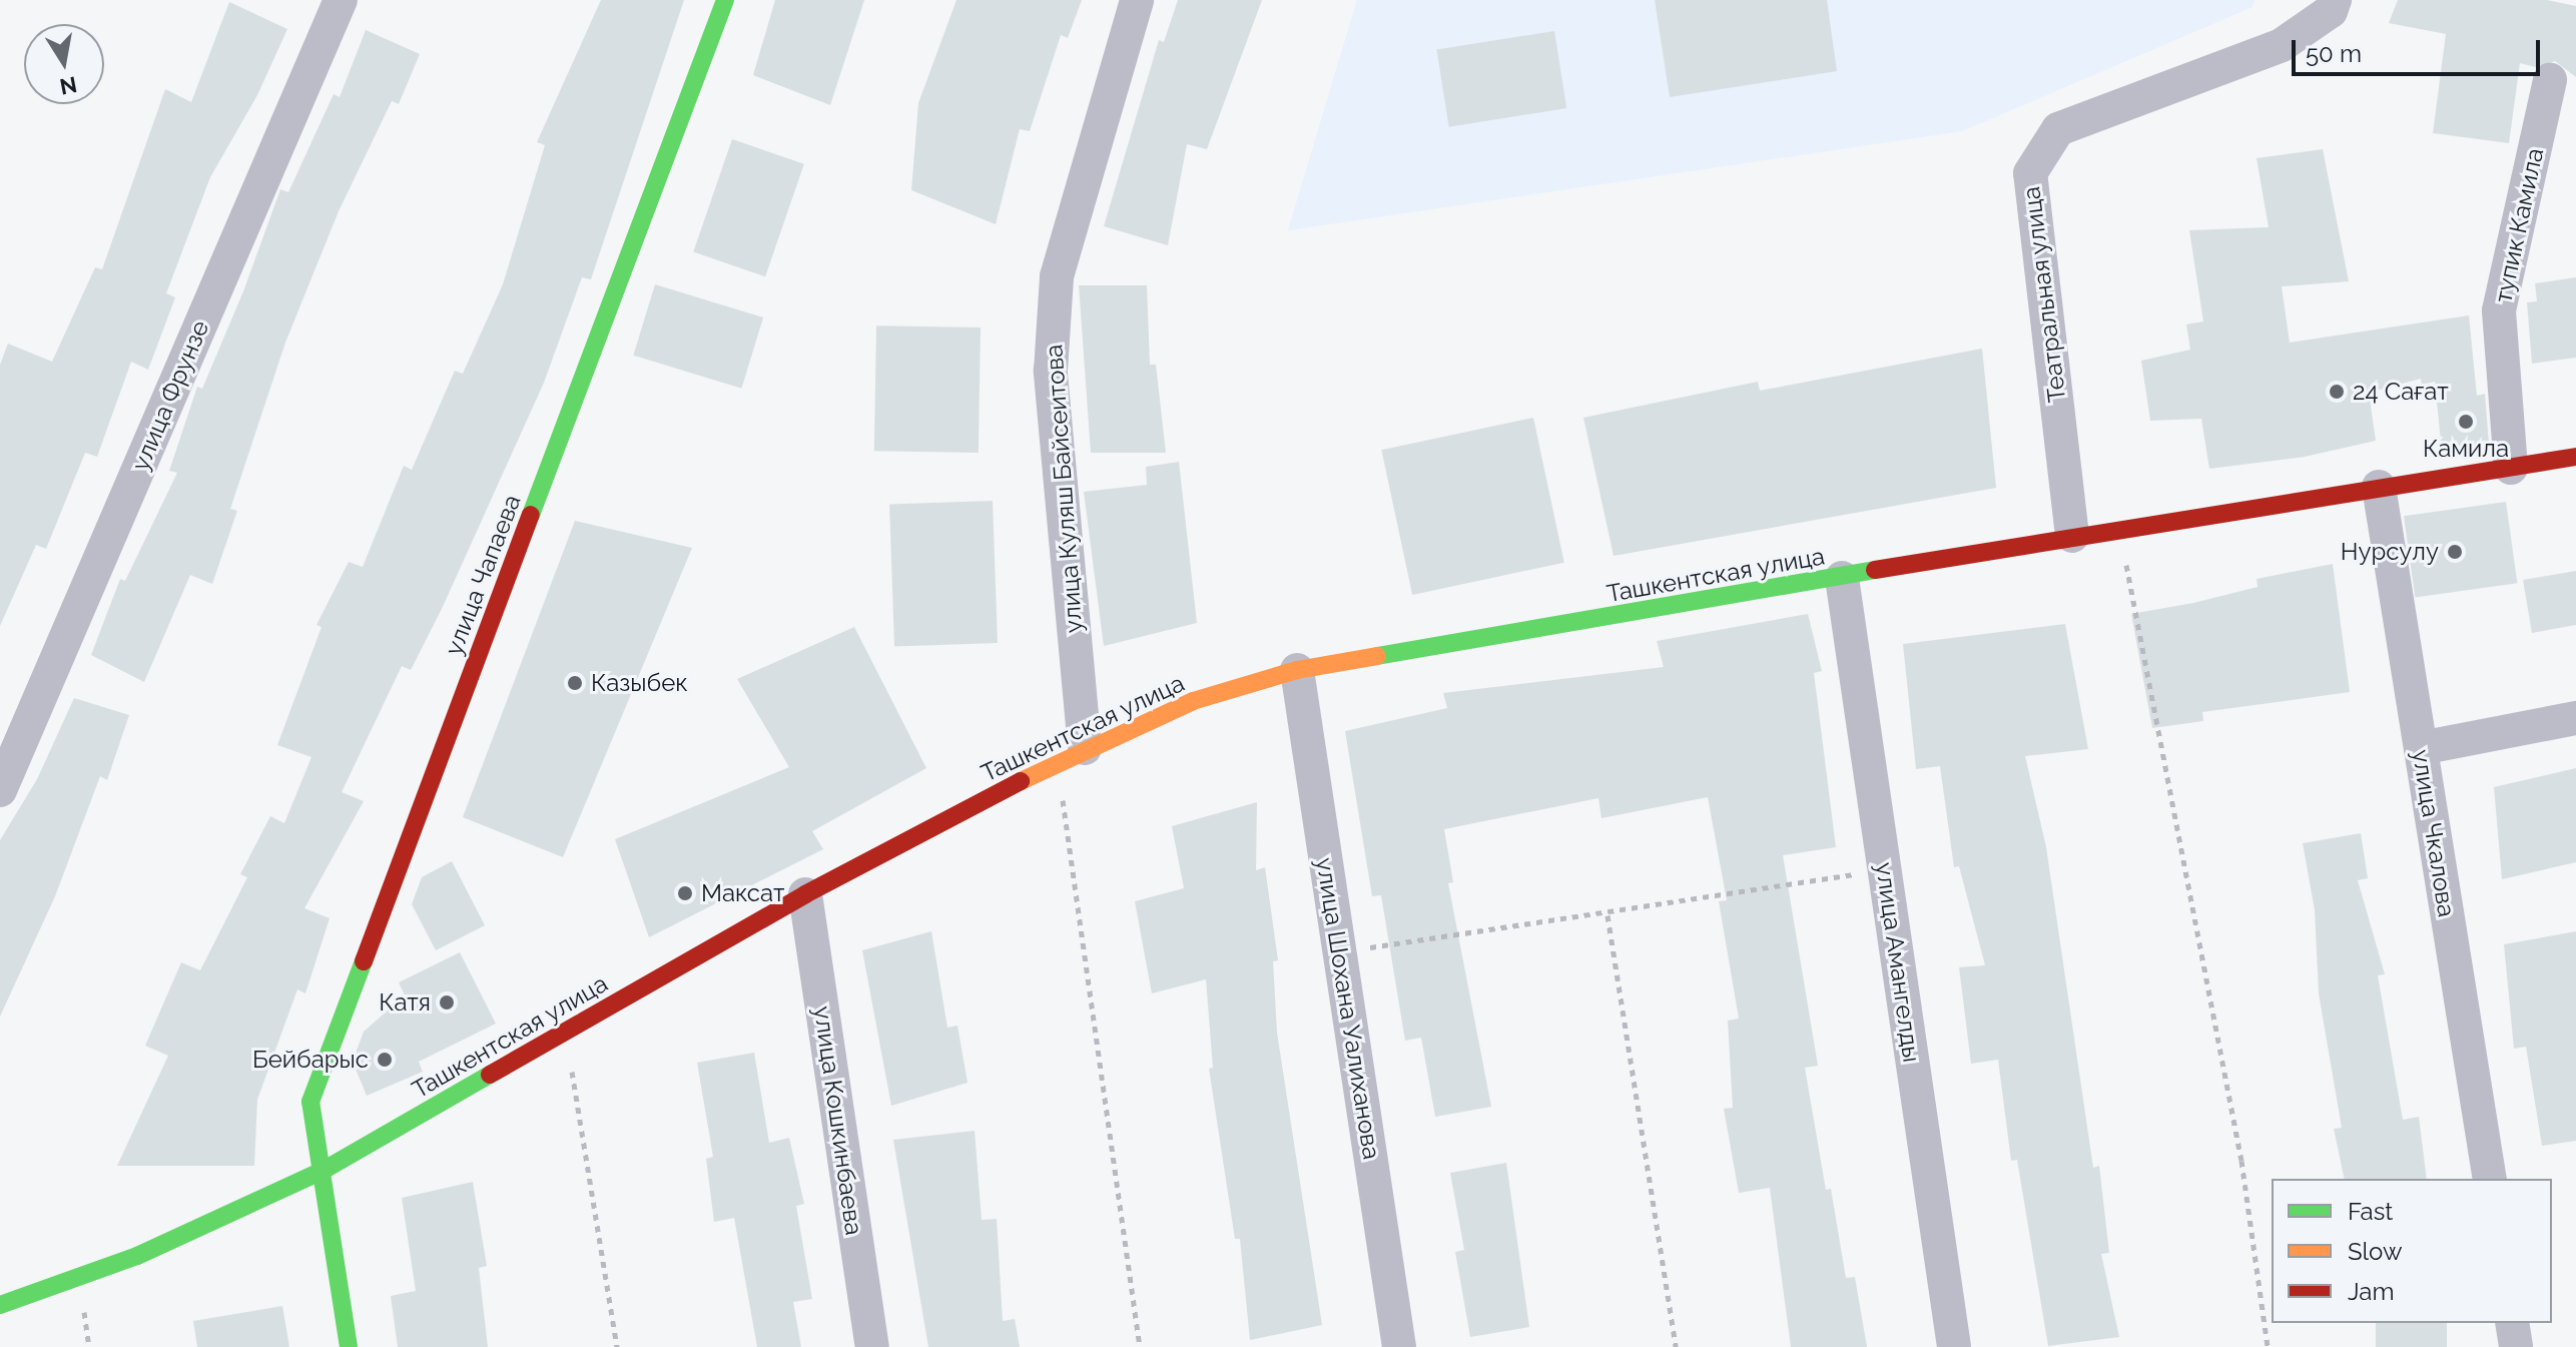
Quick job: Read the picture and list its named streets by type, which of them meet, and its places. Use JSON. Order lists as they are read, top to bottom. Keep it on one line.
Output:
{"streets":{"main road":["улица Чапаева","Ташкентская улица"],"street":["тупик Камила","Театральная улица","улица Фрунзе","улица Куляш Байсеитова","улица Чкалова","улица Амангелды","улица Шохана Уалиханова","улица Кошкинбаева"]},"crossings":[["тупик Камила","Ташкентская улица"],["Театральная улица","Ташкентская улица"],["улица Куляш Байсеитова","Ташкентская улица"],["улица Чапаева","Ташкентская улица"],["Ташкентская улица","улица Чкалова"],["Ташкентская улица","улица Амангелды"],["Ташкентская улица","улица Шохана Уалиханова"],["Ташкентская улица","улица Кошкинбаева"]],"places":["24 Сағат","Камила","Нурсулу","Казыбек","Максат","Катя","Бейбарыс"],"legend":["Fast","Slow","Jam"],"scale_bar":"50 m","north":"bottom"}
